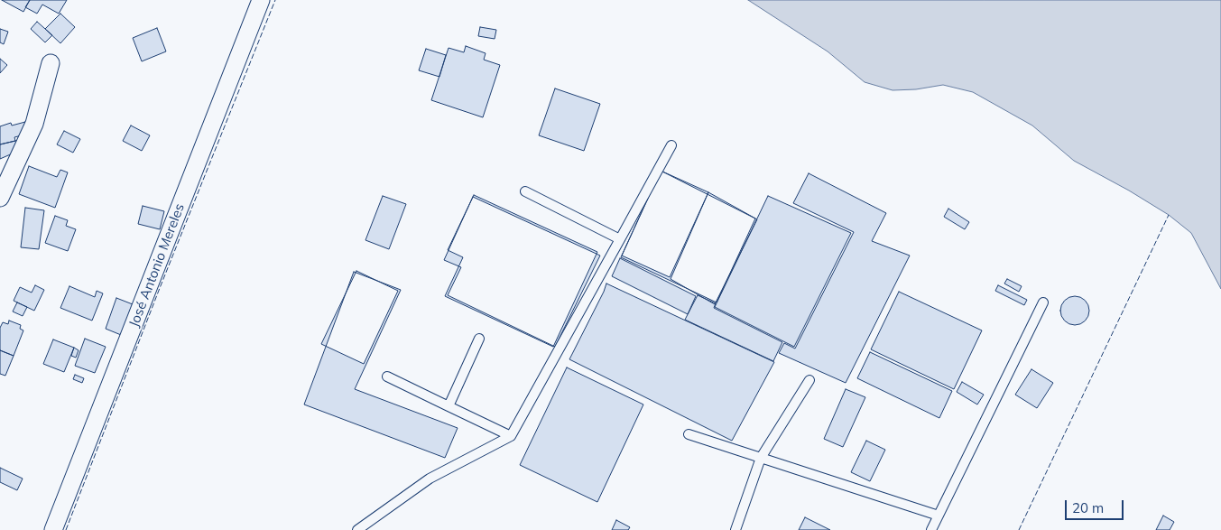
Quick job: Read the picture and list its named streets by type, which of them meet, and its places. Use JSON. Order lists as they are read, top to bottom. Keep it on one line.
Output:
{"streets":{"street":["José Antonio Mereles"]},"scale_bar":"20 m"}
